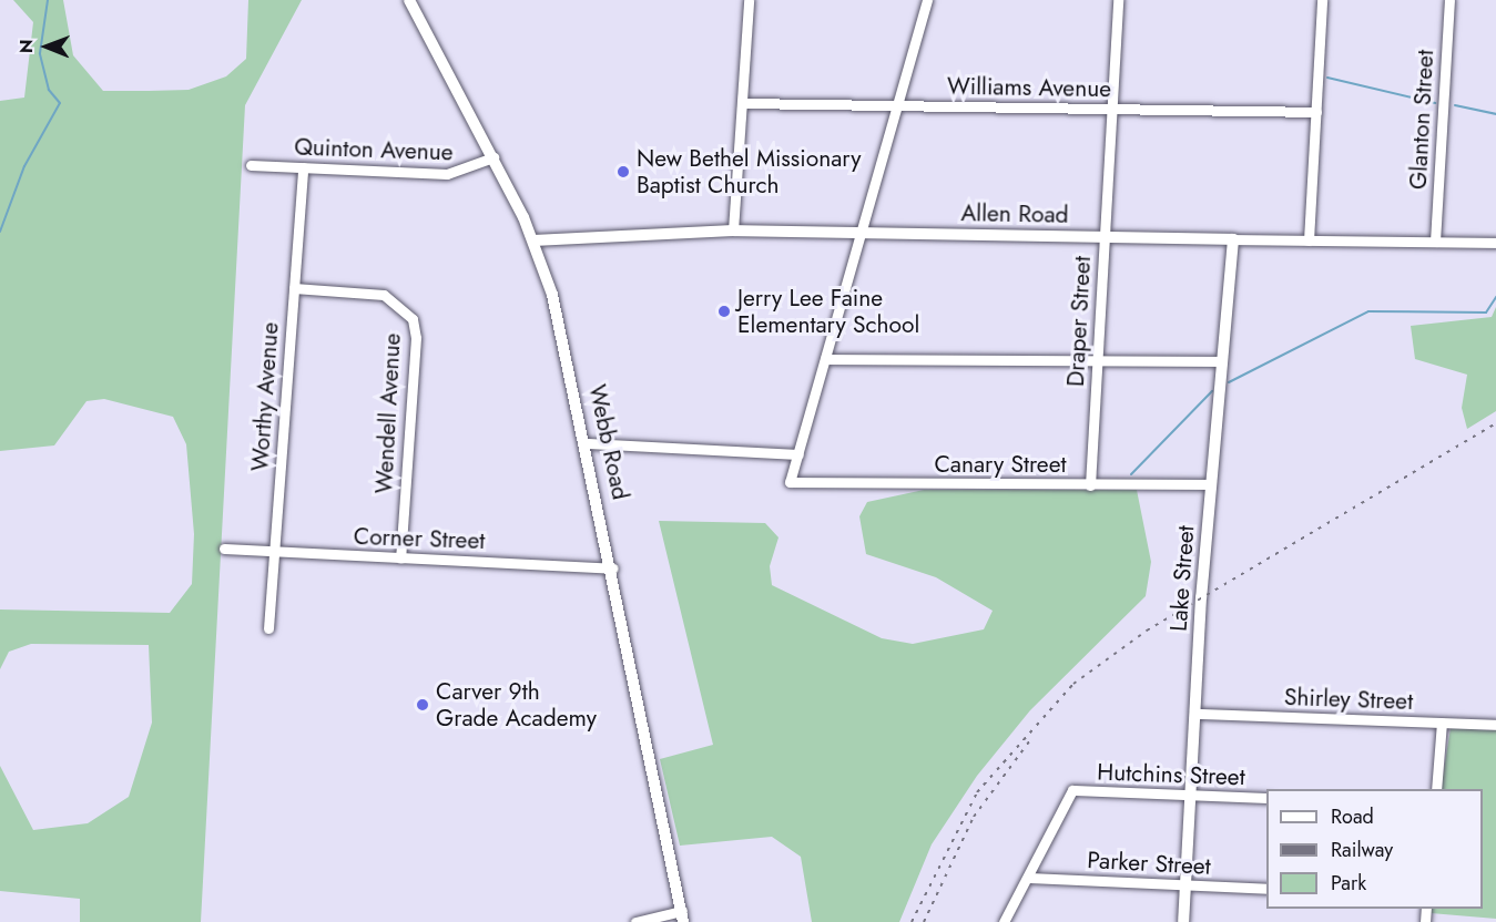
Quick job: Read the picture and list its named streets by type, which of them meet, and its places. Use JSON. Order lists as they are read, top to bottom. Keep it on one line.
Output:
{"streets":{"street":["Williams Avenue","Glanton Street","Quinton Avenue","Allen Road","Draper Street","Worthy Avenue","Wendell Avenue","Webb Road","Canary Street","Corner Street","Lake Street","Shirley Street","Hutchins Street","Parker Street"]},"crossings":[["Williams Avenue","Draper Street"],["Glanton Street","Allen Road"],["Quinton Avenue","Worthy Avenue"],["Quinton Avenue","Webb Road"],["Allen Road","Draper Street"],["Allen Road","Webb Road"],["Allen Road","Lake Street"],["Draper Street","Canary Street"],["Worthy Avenue","Wendell Avenue"],["Worthy Avenue","Corner Street"],["Wendell Avenue","Corner Street"],["Webb Road","Corner Street"],["Canary Street","Lake Street"],["Lake Street","Shirley Street"],["Lake Street","Hutchins Street"],["Lake Street","Parker Street"],["Hutchins Street","Parker Street"]],"places":["New Bethel Missionary Baptist Church","Jerry Lee Faine Elementary School","Carver 9th Grade Academy"],"legend":["Road","Railway","Park"],"north":"left"}
